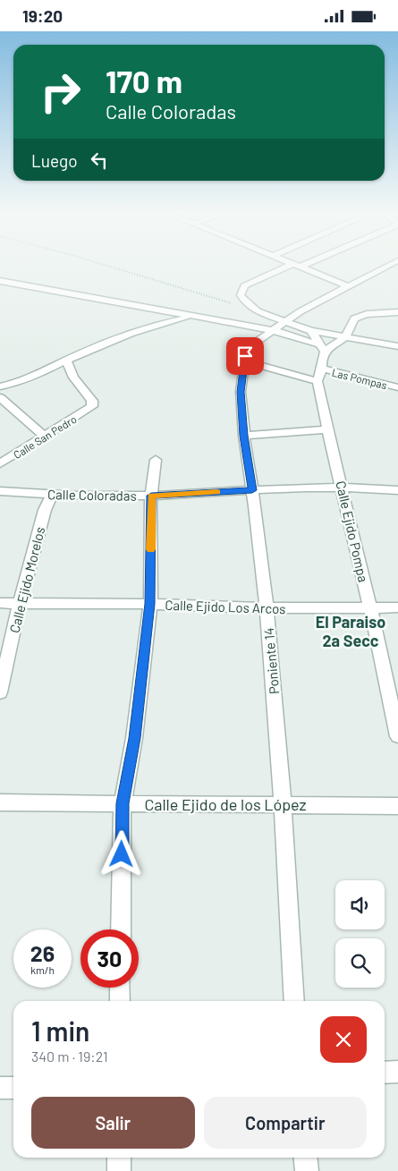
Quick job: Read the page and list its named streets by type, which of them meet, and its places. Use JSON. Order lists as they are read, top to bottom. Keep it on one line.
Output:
{"streets":{"street":["Las Pompas","Calle San Pedro","Calle Coloradas","Calle Ejido Pompa","Calle Ejido Morelos","Calle Ejido Los Arcos","Poniente 14","Calle Ejido de los López"]},"crossings":[["Las Pompas","Calle Ejido Pompa"],["Las Pompas","Poniente 14"],["Calle Coloradas","Calle Ejido Pompa"],["Calle Coloradas","Calle Ejido Morelos"],["Calle Coloradas","Poniente 14"],["Calle Ejido Pompa","Calle Ejido Los Arcos"],["Calle Ejido Morelos","Calle Ejido Los Arcos"],["Calle Ejido Los Arcos","Poniente 14"],["Poniente 14","Calle Ejido de los López"]],"districts":["El Paraiso 2a Secc"],"page":{"status":"19:20","turn":["170 m","Calle Coloradas"],"then":"Luego","speed":"26 km/h","limit":"30","heading":["1 min","340 m · 19:21"],"buttons":["Salir","Compartir"]}}
